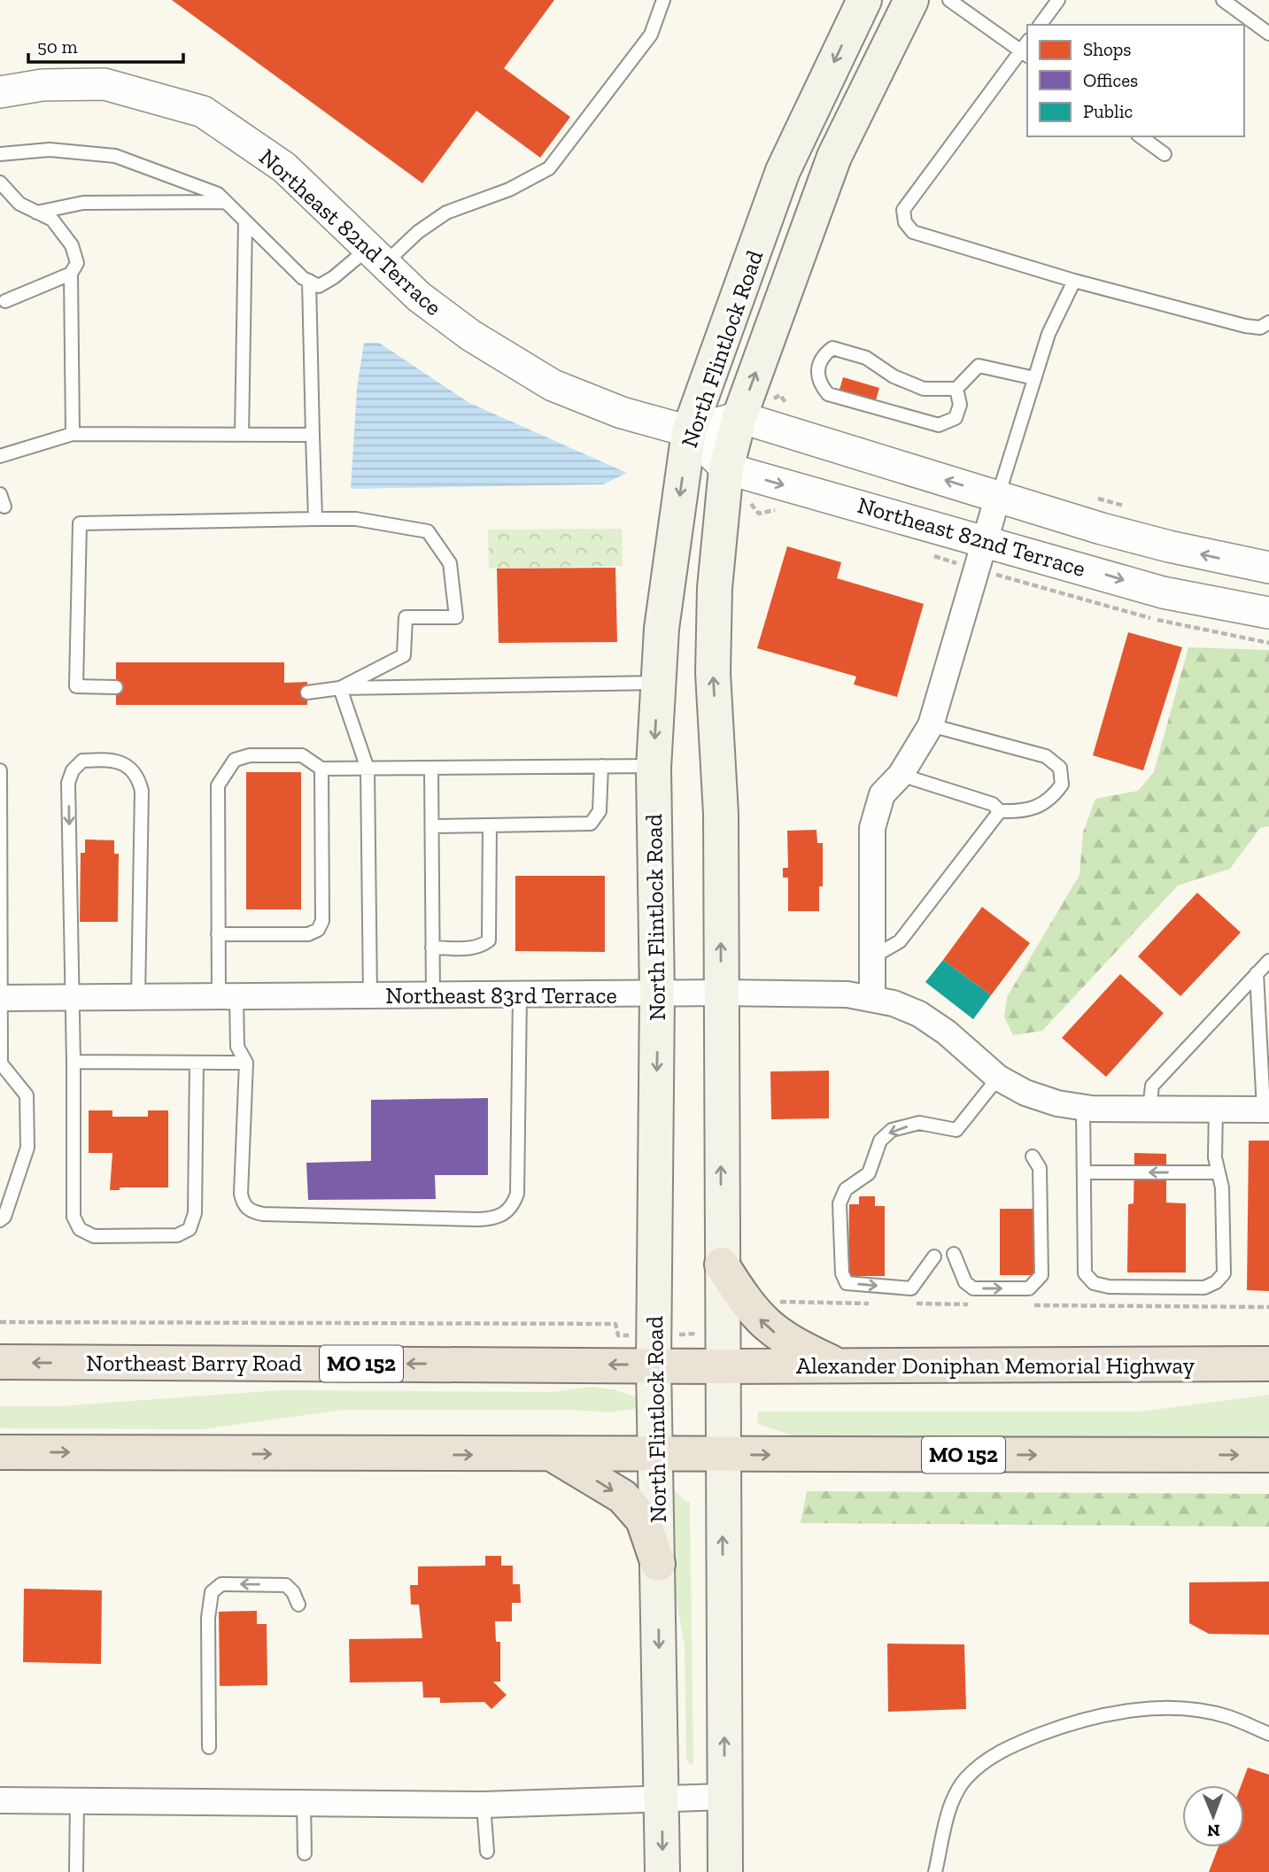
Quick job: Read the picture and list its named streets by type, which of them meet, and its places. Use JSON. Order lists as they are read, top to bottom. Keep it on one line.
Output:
{"streets":{"highway":["Northeast Barry Road","MO 152","Alexander Doniphan Memorial Highway"],"main road":["North Flintlock Road"],"street":["Northeast 82nd Terrace","Northeast 83rd Terrace"]},"crossings":[["Northeast 82nd Terrace","North Flintlock Road"],["North Flintlock Road","Northeast 83rd Terrace"],["North Flintlock Road","Northeast Barry Road"],["North Flintlock Road","MO 152"],["North Flintlock Road","Alexander Doniphan Memorial Highway"],["Northeast Barry Road","Alexander Doniphan Memorial Highway"]],"legend":["Shops","Offices","Public"],"scale_bar":"50 m","north":"bottom"}
